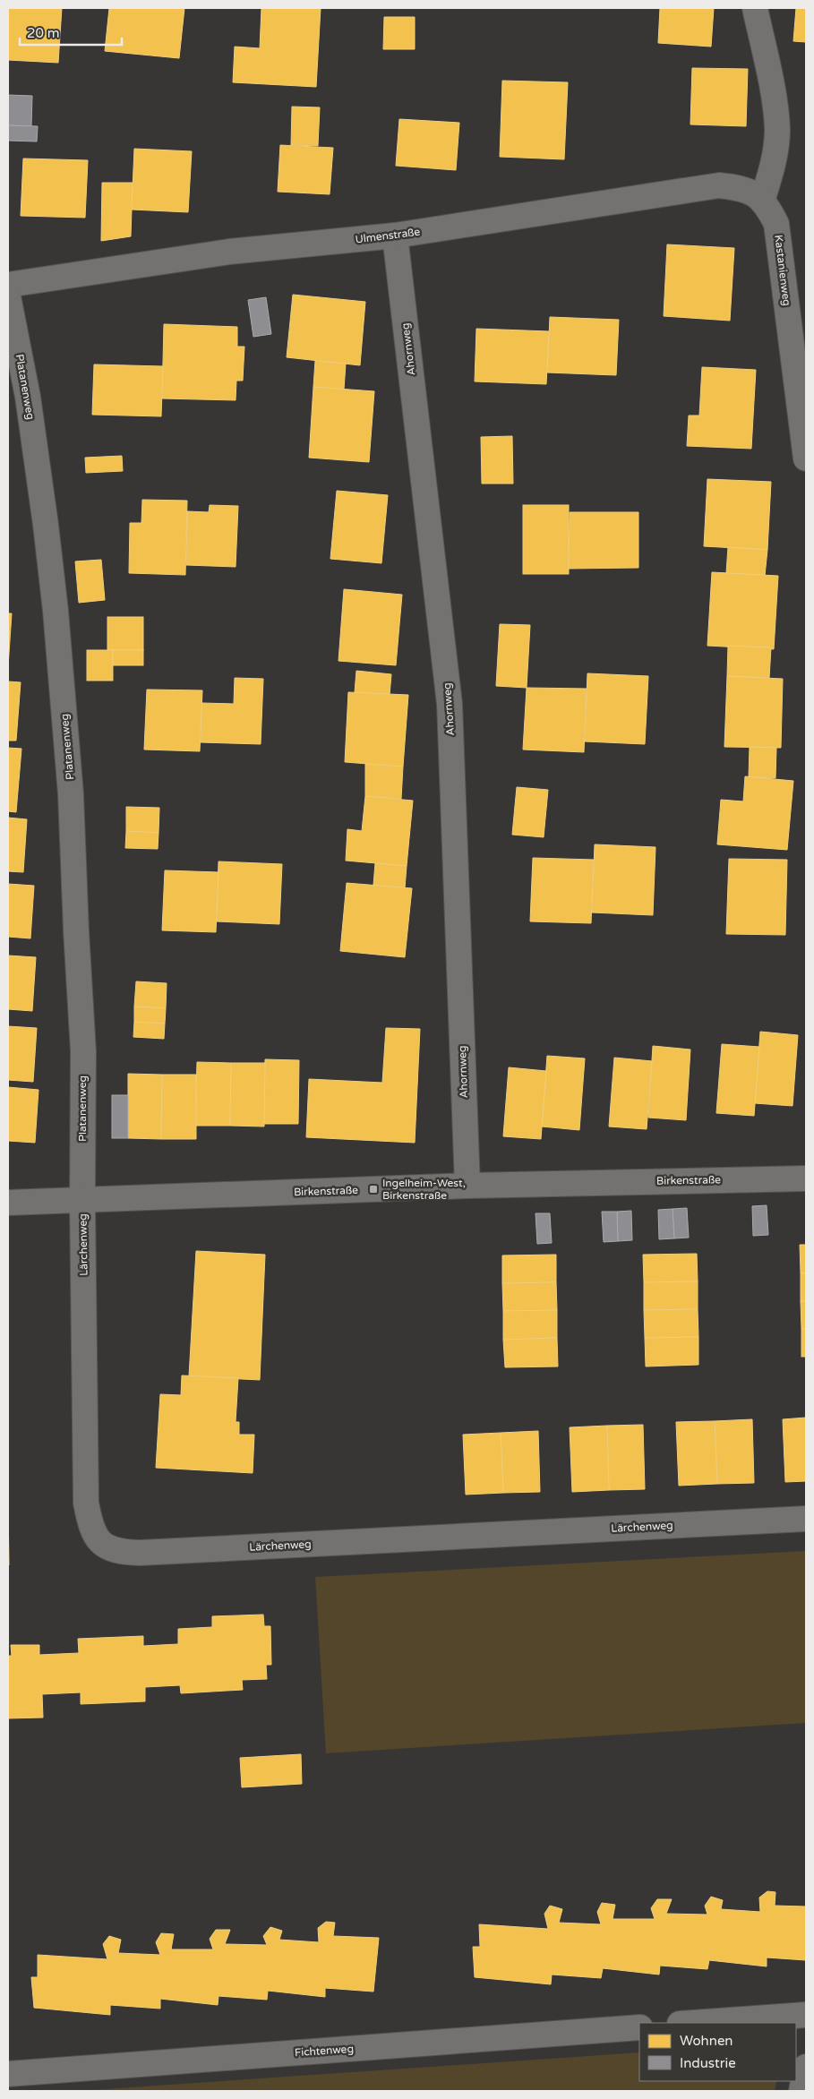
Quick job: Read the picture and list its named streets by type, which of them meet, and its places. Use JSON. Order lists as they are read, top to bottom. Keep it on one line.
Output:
{"streets":{"street":["Ulmenstraße","Kastanienweg","Ahornweg","Platanenweg","Birkenstraße","Lärchenweg","Fichtenweg"]},"crossings":[["Ulmenstraße","Kastanienweg"],["Ulmenstraße","Ahornweg"],["Ahornweg","Birkenstraße"],["Platanenweg","Birkenstraße"],["Platanenweg","Lärchenweg"],["Birkenstraße","Lärchenweg"]],"places":{"transit":["Ingelheim-West, Birkenstraße"]},"legend":["Wohnen","Industrie"],"scale_bar":"20 m"}
